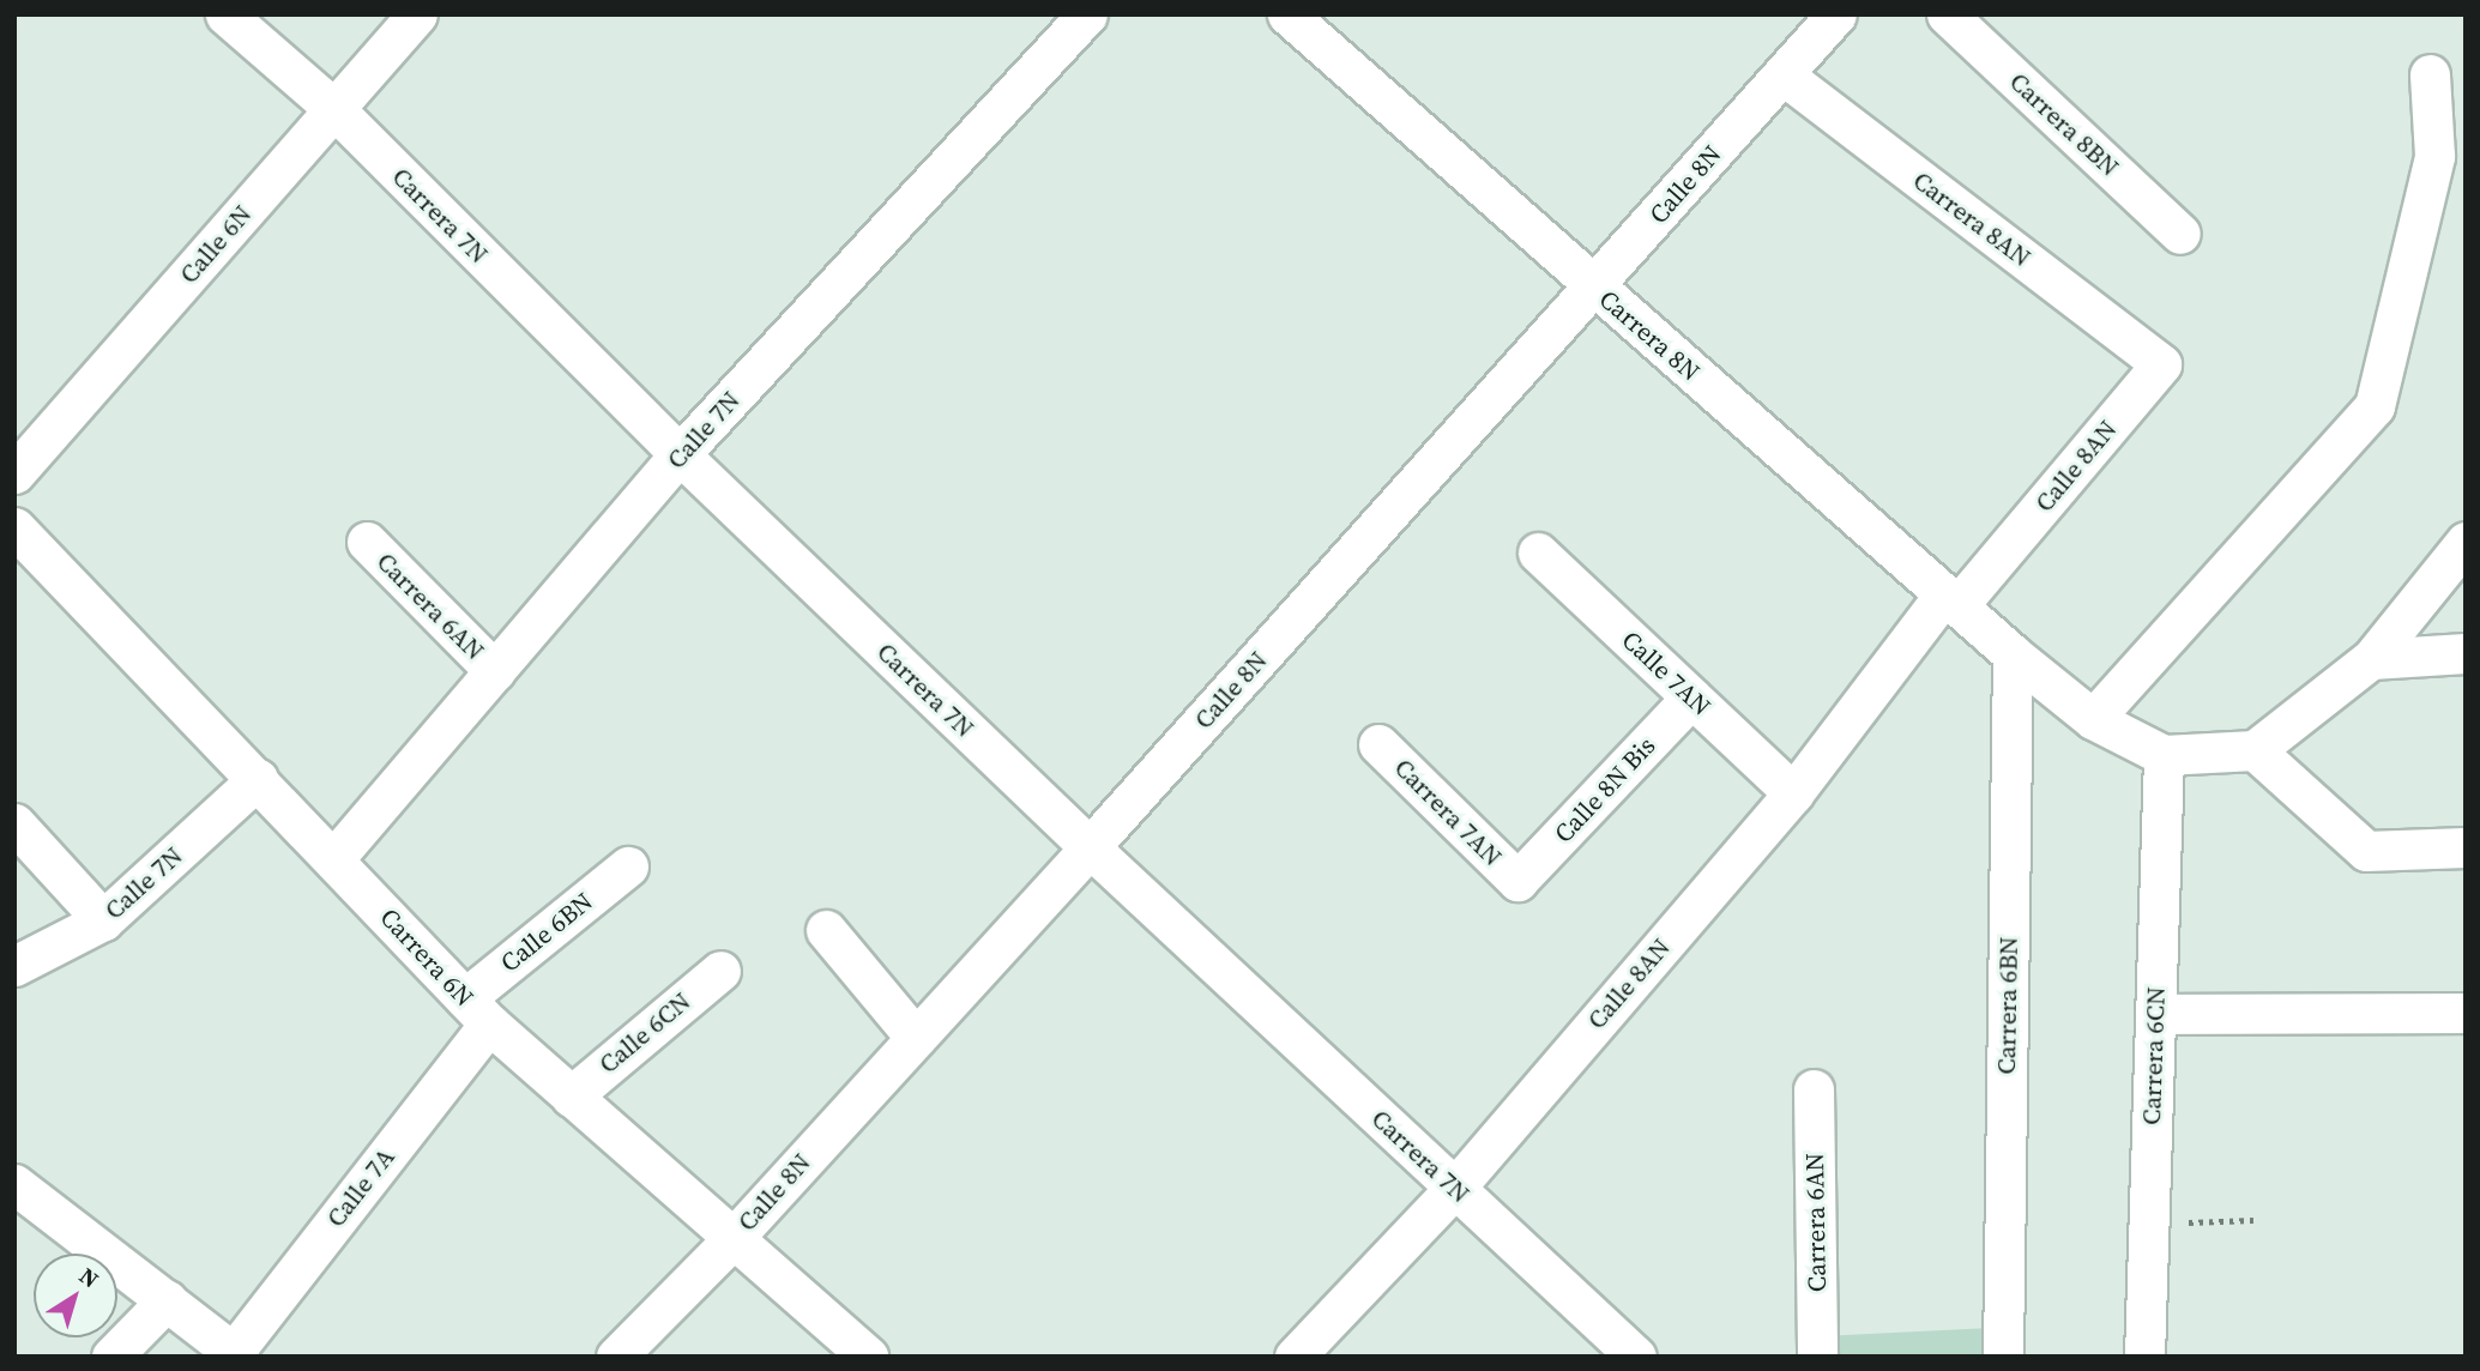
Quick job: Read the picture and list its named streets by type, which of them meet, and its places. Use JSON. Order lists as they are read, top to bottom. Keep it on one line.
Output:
{"streets":{"street":["Carrera 8BN","Calle 8N","Carrera 7N","Carrera 8AN","Calle 6N","Carrera 8N","Calle 7N","Calle 8AN","Carrera 6AN","Calle 7AN","Calle 8N Bis","Carrera 7AN","Calle 6BN","Carrera 6N","Carrera 6BN","Calle 6CN","Carrera 6CN","Calle 7A"]},"crossings":[["Calle 8N","Carrera 7N"],["Calle 8N","Carrera 8AN"],["Calle 8N","Carrera 8N"],["Calle 8N","Carrera 6N"],["Carrera 7N","Calle 6N"],["Carrera 7N","Calle 7N"],["Carrera 7N","Calle 8AN"],["Carrera 8AN","Calle 8AN"],["Carrera 8N","Calle 8AN"],["Carrera 8N","Carrera 6BN"],["Carrera 8N","Carrera 6CN"],["Calle 7N","Carrera 6AN"],["Calle 7N","Carrera 6N"],["Calle 8AN","Calle 7AN"],["Calle 7AN","Calle 8N Bis"],["Calle 8N Bis","Carrera 7AN"],["Calle 6BN","Carrera 6N"],["Calle 6BN","Calle 7A"],["Carrera 6N","Calle 6CN"],["Carrera 6N","Calle 7A"]],"north":"top right"}
